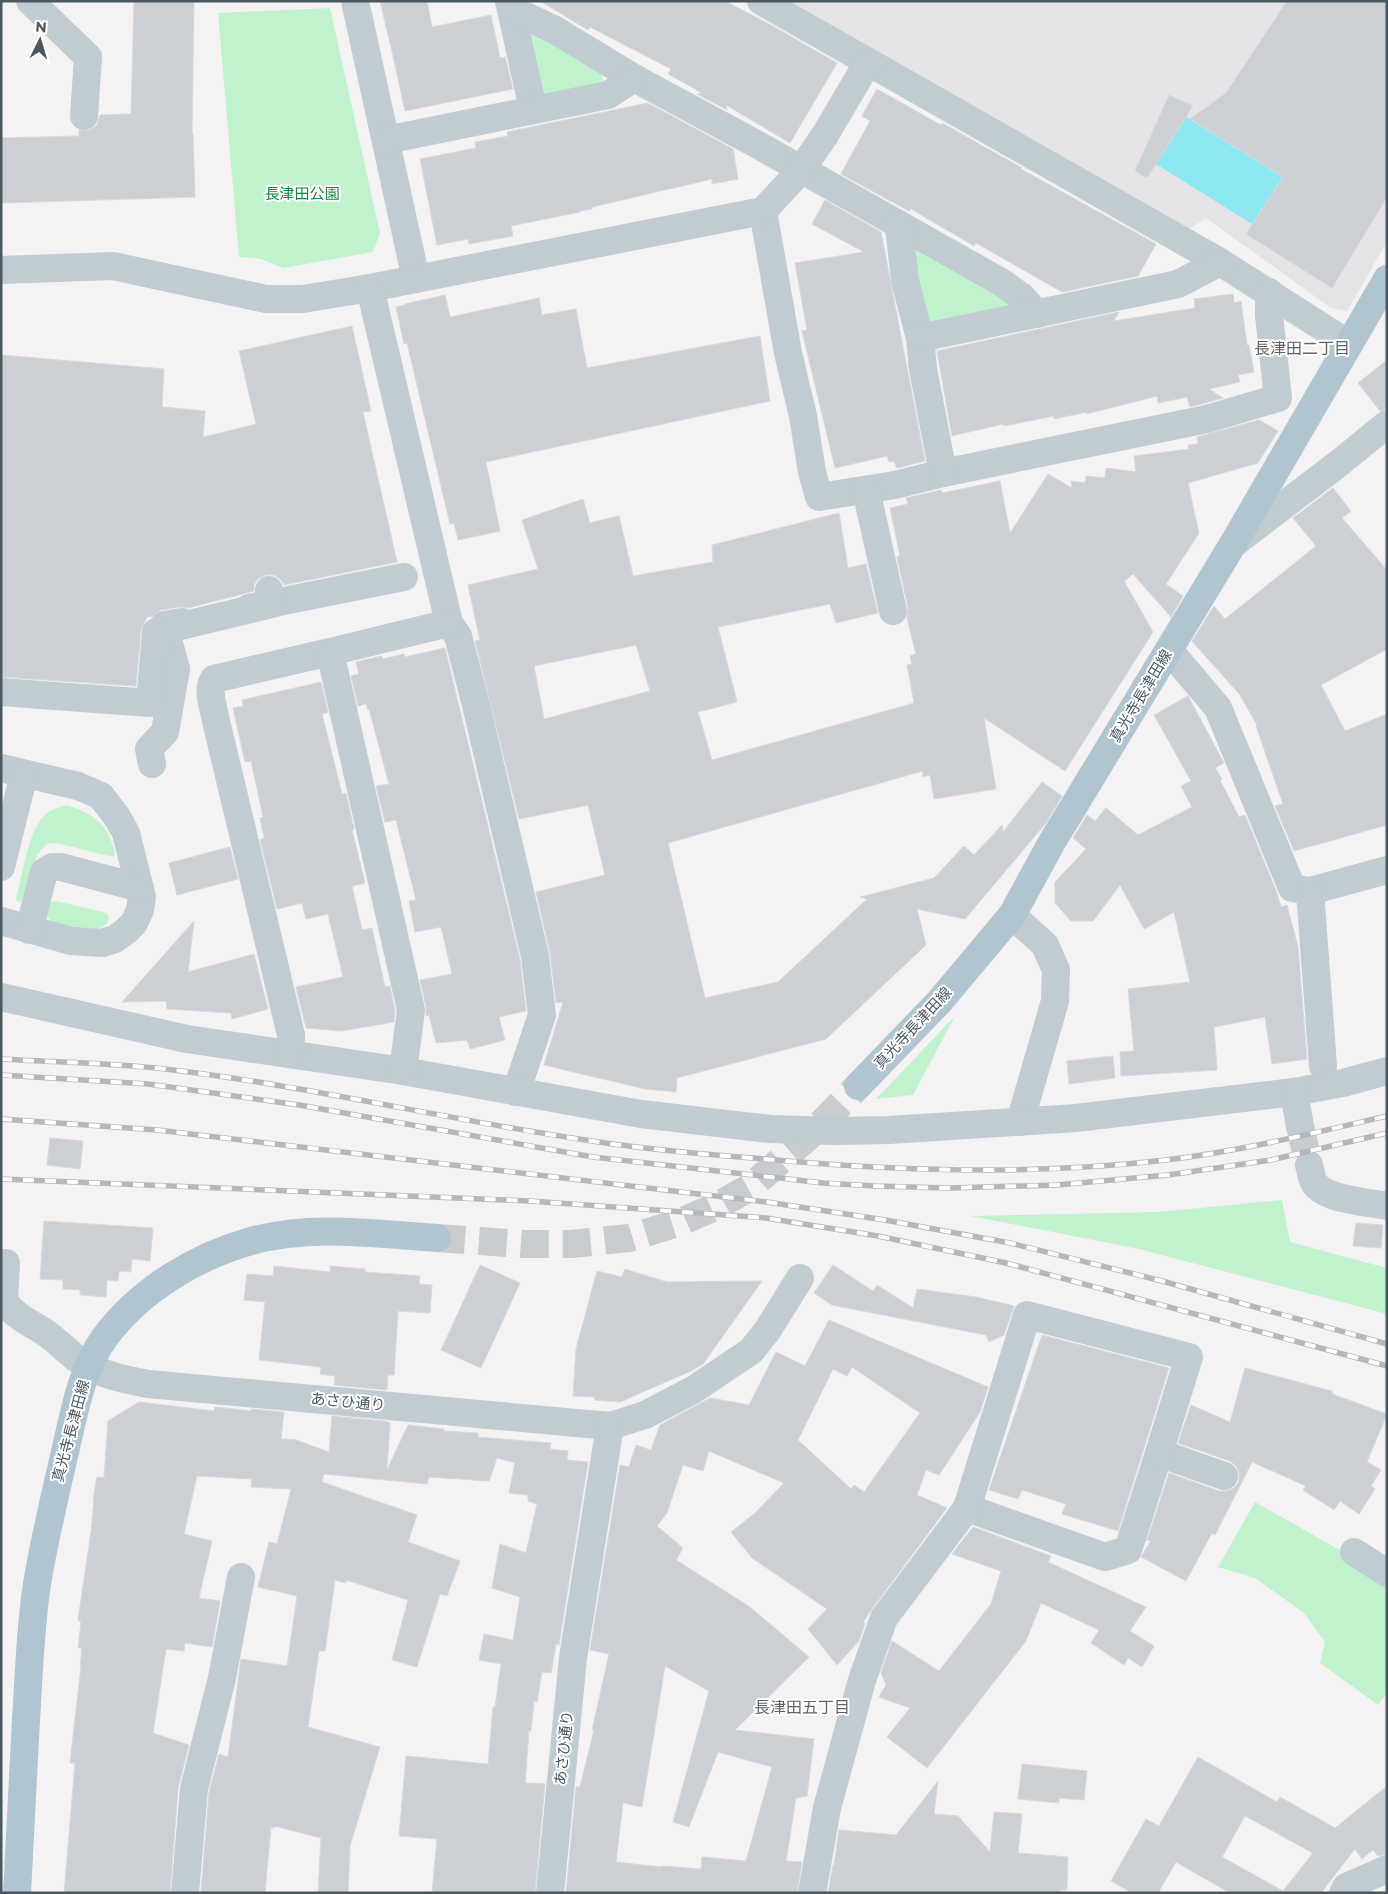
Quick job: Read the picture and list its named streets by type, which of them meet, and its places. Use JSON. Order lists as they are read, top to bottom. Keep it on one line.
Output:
{"streets":{"main road":["真光寺長津田線"],"street":["あさひ通り"]},"crossings":[["真光寺長津田線","あさひ通り"]],"districts":["長津田二丁目","長津田五丁目"],"parks":["長津田公園"],"north":"top"}
